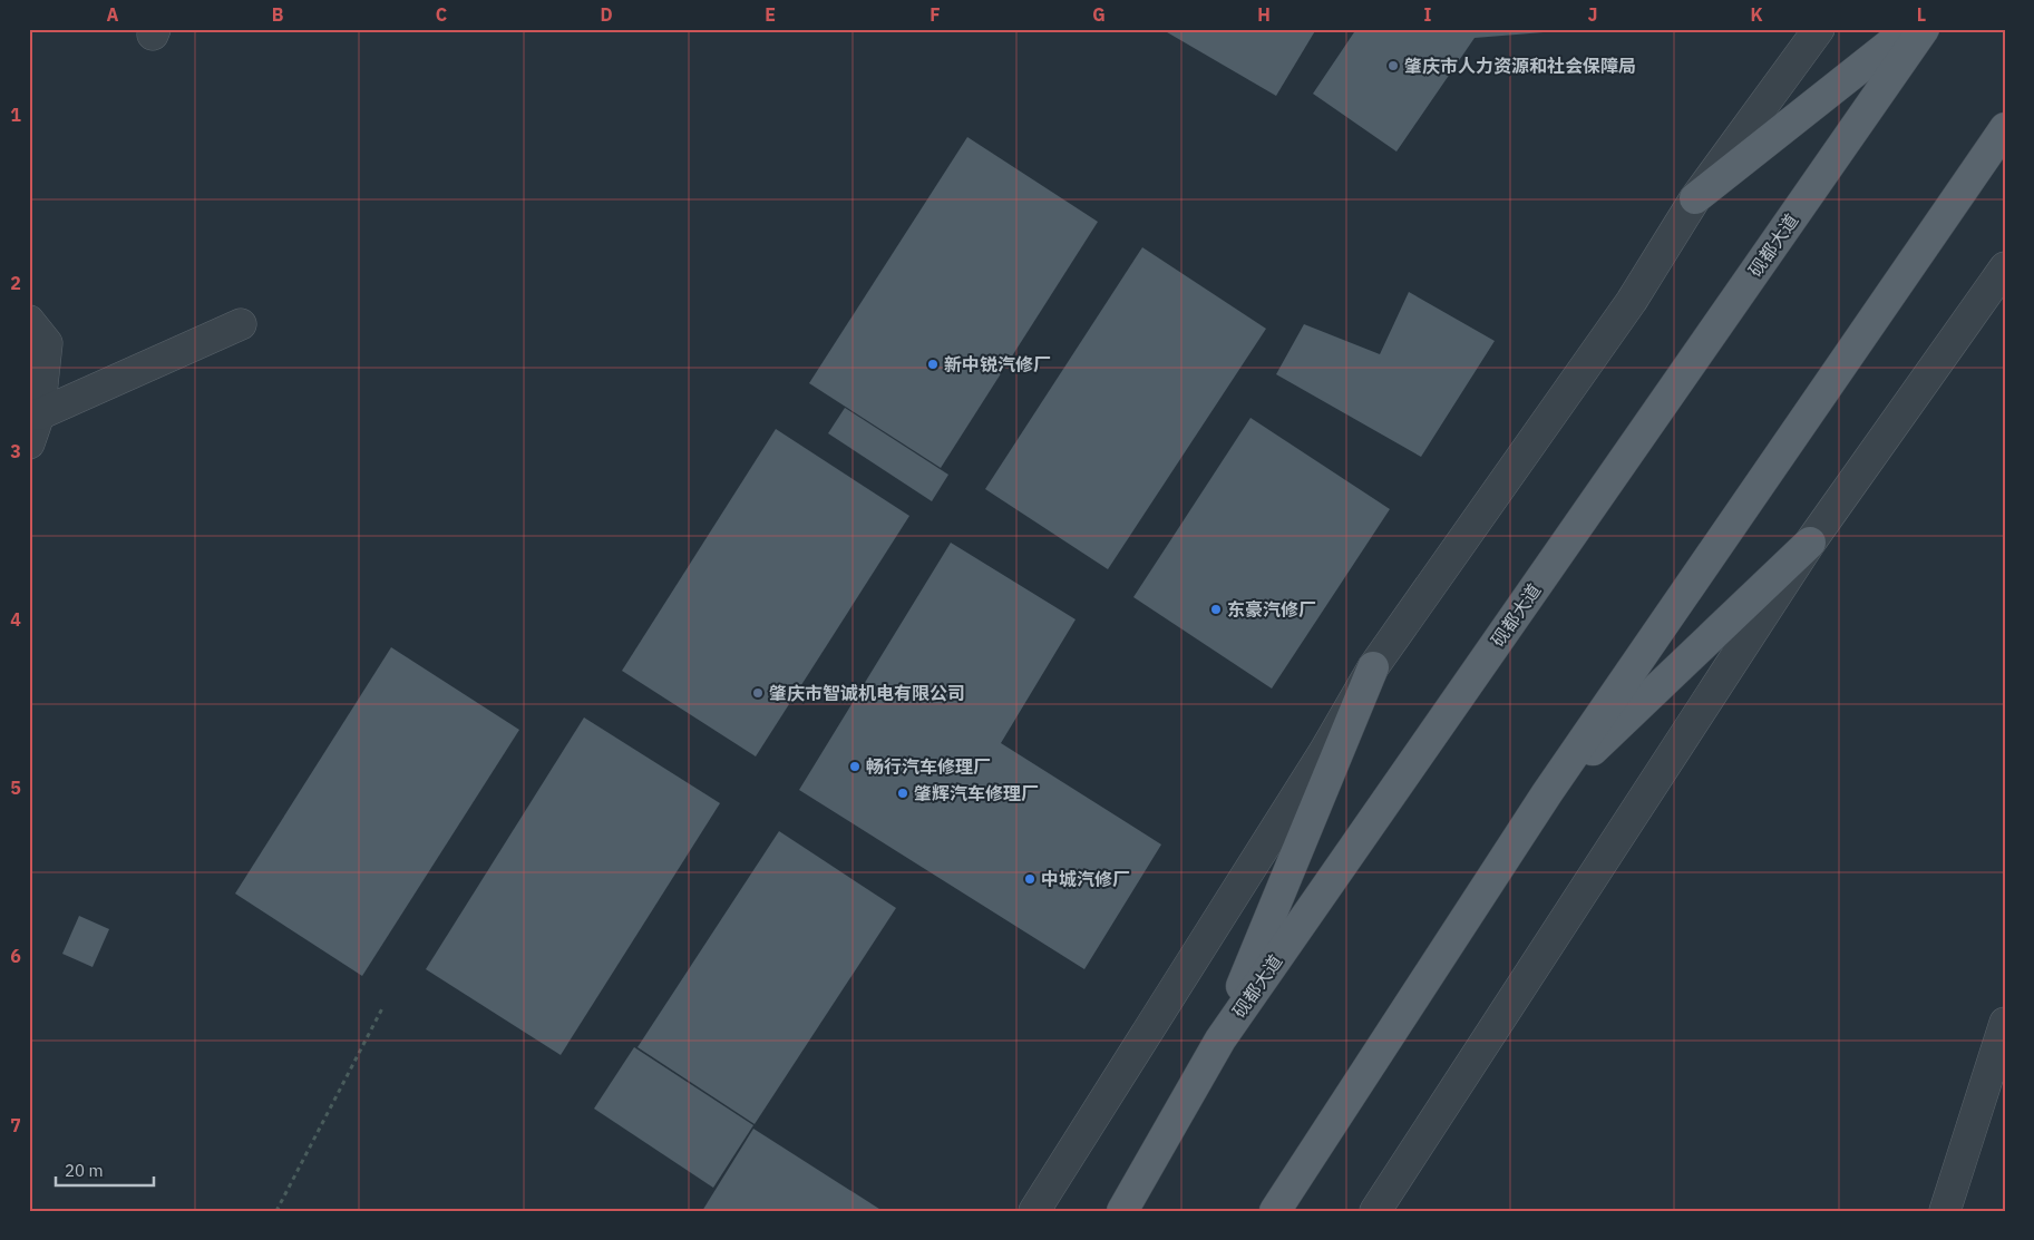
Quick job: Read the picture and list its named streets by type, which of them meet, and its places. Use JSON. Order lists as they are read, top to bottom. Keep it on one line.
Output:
{"streets":{"main road":["砚都大道"]},"places":["肇庆市人力资源和社会保障局","新中锐汽修厂","东豪汽修厂","肇庆市智诚机电有限公司","畅行汽车修理厂","肇辉汽车修理厂","中城汽修厂"],"scale_bar":"20 m","grid":{"columns":["A","B","C","D","E","F","G","H","I","J","K","L"],"rows":["1","2","3","4","5","6","7"]}}
